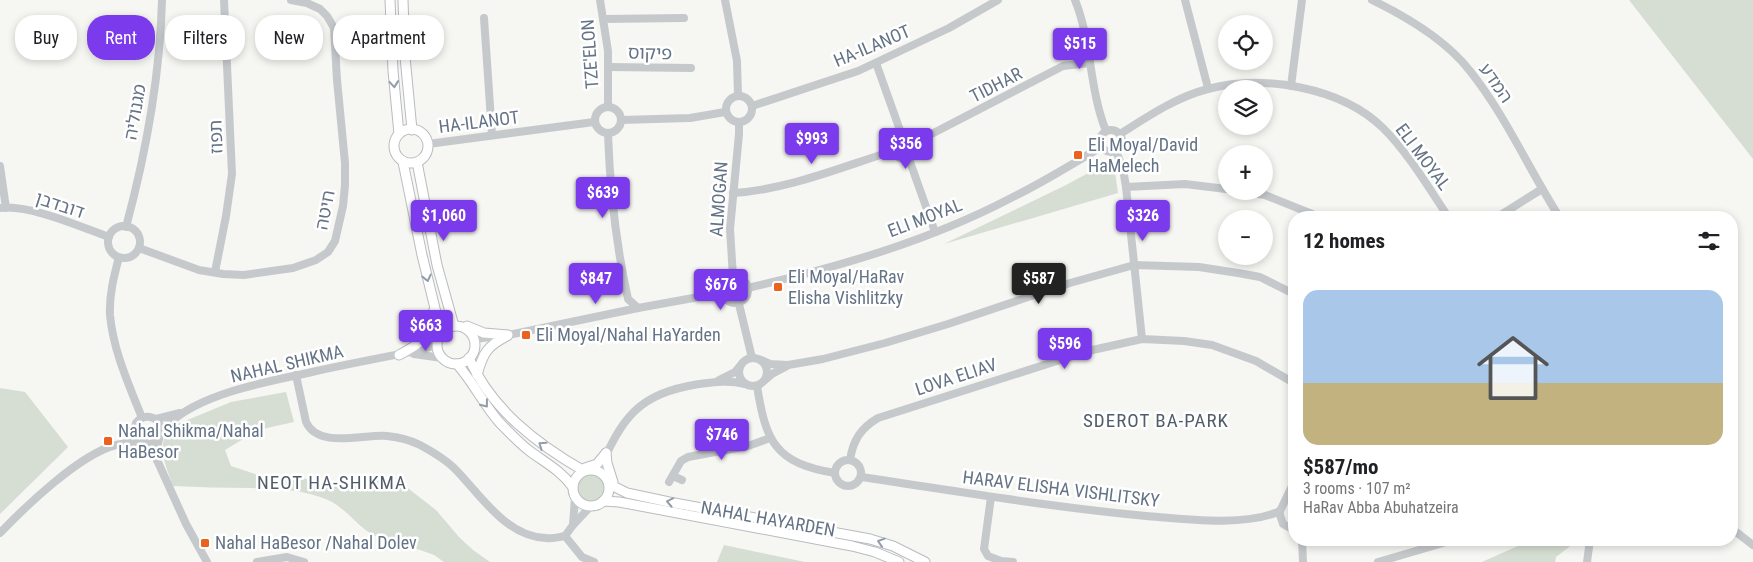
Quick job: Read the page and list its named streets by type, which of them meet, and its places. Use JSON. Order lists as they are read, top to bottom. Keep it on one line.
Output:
{"streets":{"main road":["NAHAL HAYARDEN"],"street":["HA-ILANOT","פיקוס","TZE'ELON","המדע","TIDHAR","מגנוליה","תפוז","ELI MOYAL","ALMOGAN","דובדבן","חיטה","NAHAL SHIKMA","LOVA ELIAV","HARAV ELISHA VISHLITSKY"]},"crossings":[["HA-ILANOT","TZE'ELON"],["HA-ILANOT","ALMOGAN"],["פיקוס","TZE'ELON"],["מגנוליה","דובדבן"],["מגנוליה","חיטה"],["תפוז","חיטה"],["ELI MOYAL","ALMOGAN"],["דובדבן","חיטה"],["LOVA ELIAV","HARAV ELISHA VISHLITSKY"]],"districts":["SDEROT BA-PARK","NEOT HA-SHIKMA"],"places":{"transit":["Eli Moyal/David HaMelech","Eli Moyal/HaRav Elisha Vishlitzky","Eli Moyal/Nahal HaYarden","Nahal Shikma/Nahal HaBesor","Nahal HaBesor /Nahal Dolev"]},"page":{"map_buttons":["+","−"],"chip":["Buy","Rent","Filters","New","Apartment"],"price":["$515","$993","$356","$639","$1,060","$326","$847","$587","$676","$663","$596","$746"],"heading":"12 homes","list":[{"name":"$587/mo","note":"3 rooms · 107 m² · HaRav Abba Abuhatzeira"}]}}
